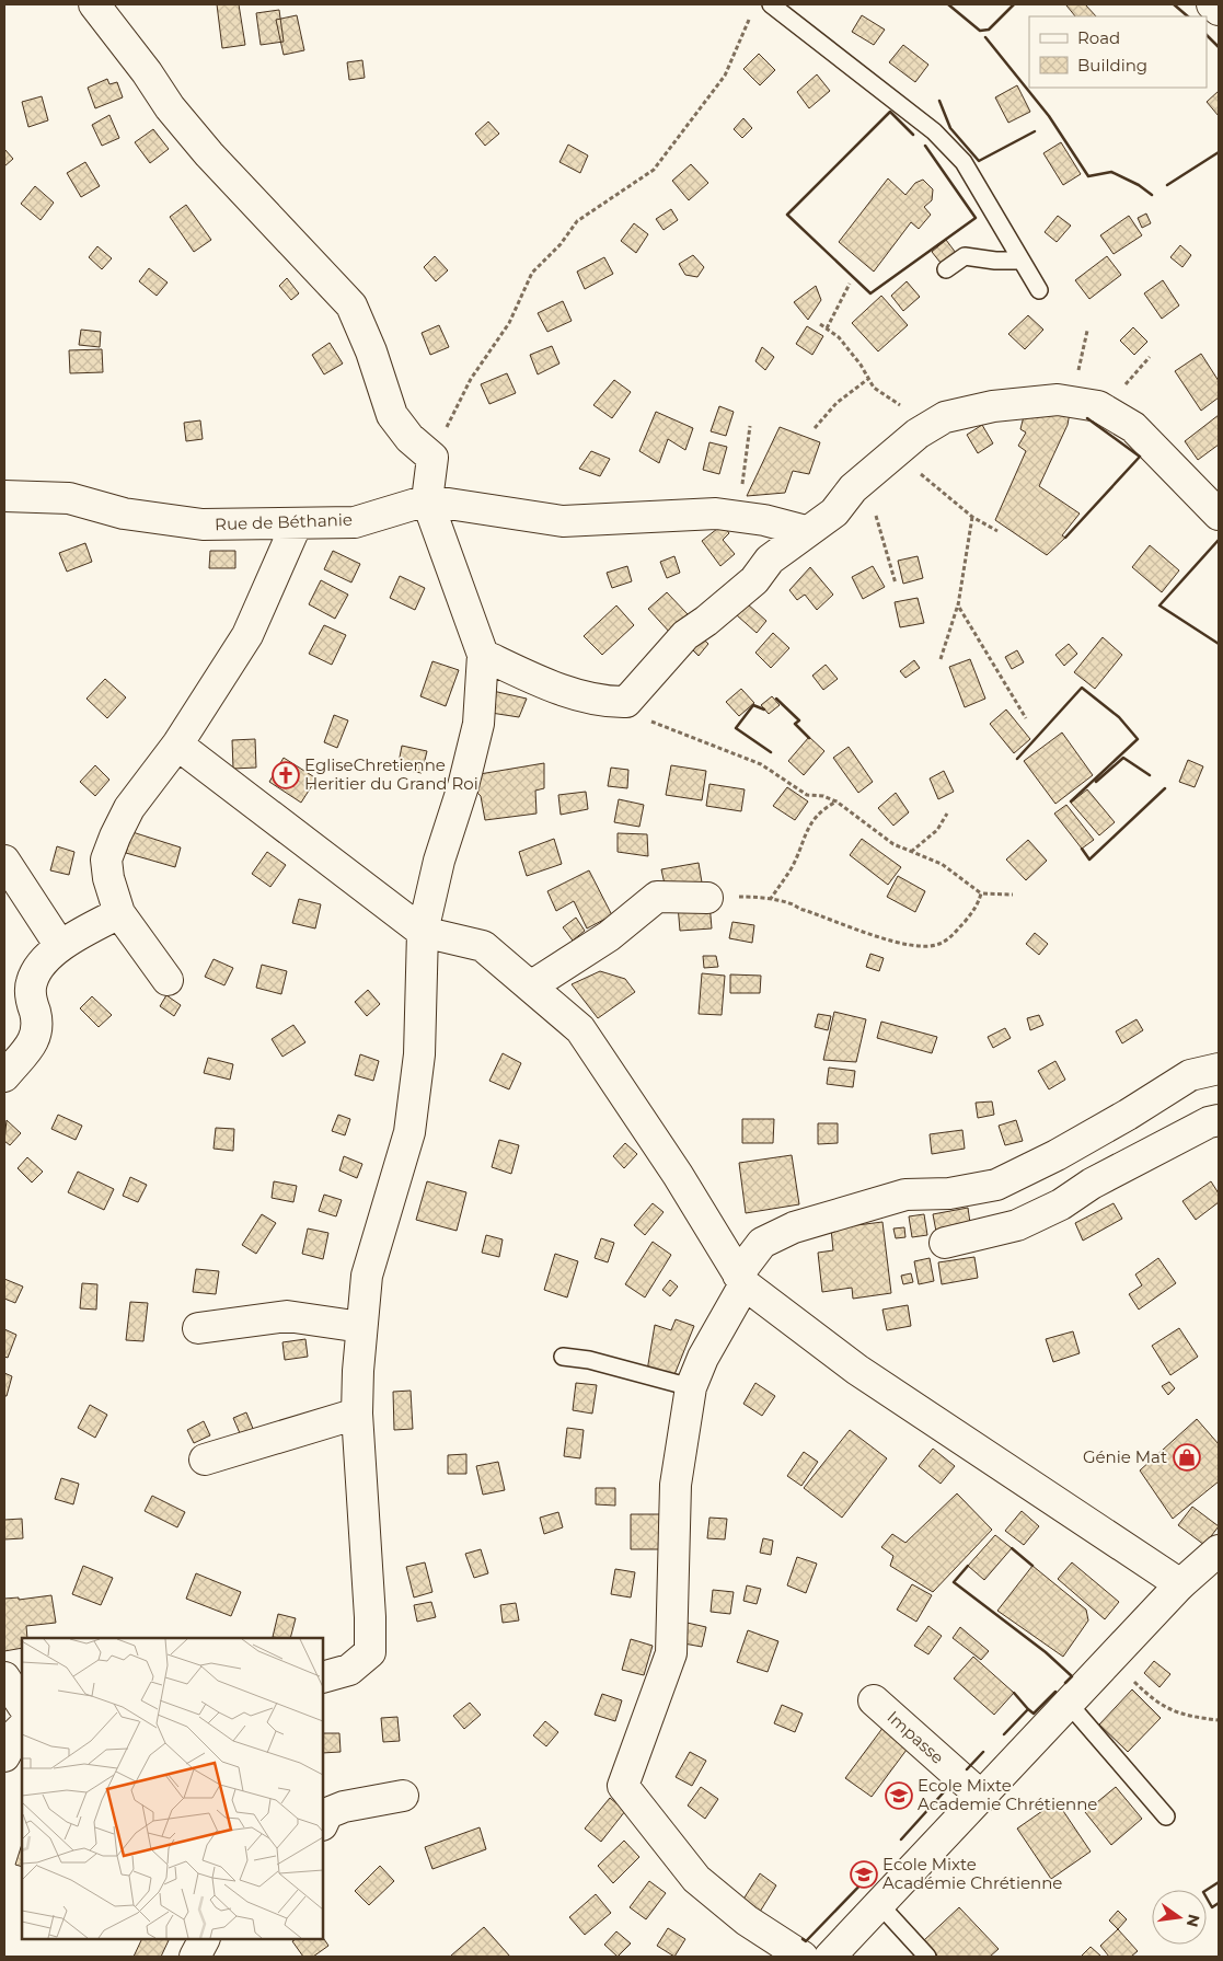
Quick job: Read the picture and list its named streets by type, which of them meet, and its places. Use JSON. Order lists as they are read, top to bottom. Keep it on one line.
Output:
{"streets":{"street":["Rue de Béthanie","Impasse"]},"places":{"church":["EgliseChretienne Heritier du Grand Roi"],"shop":["Génie Mat"],"school or university":["Ecole Mixte Academie Chrétienne","Ecole Mixte Académie Chrétienne"]},"legend":["Road","Building"],"north":"right"}
